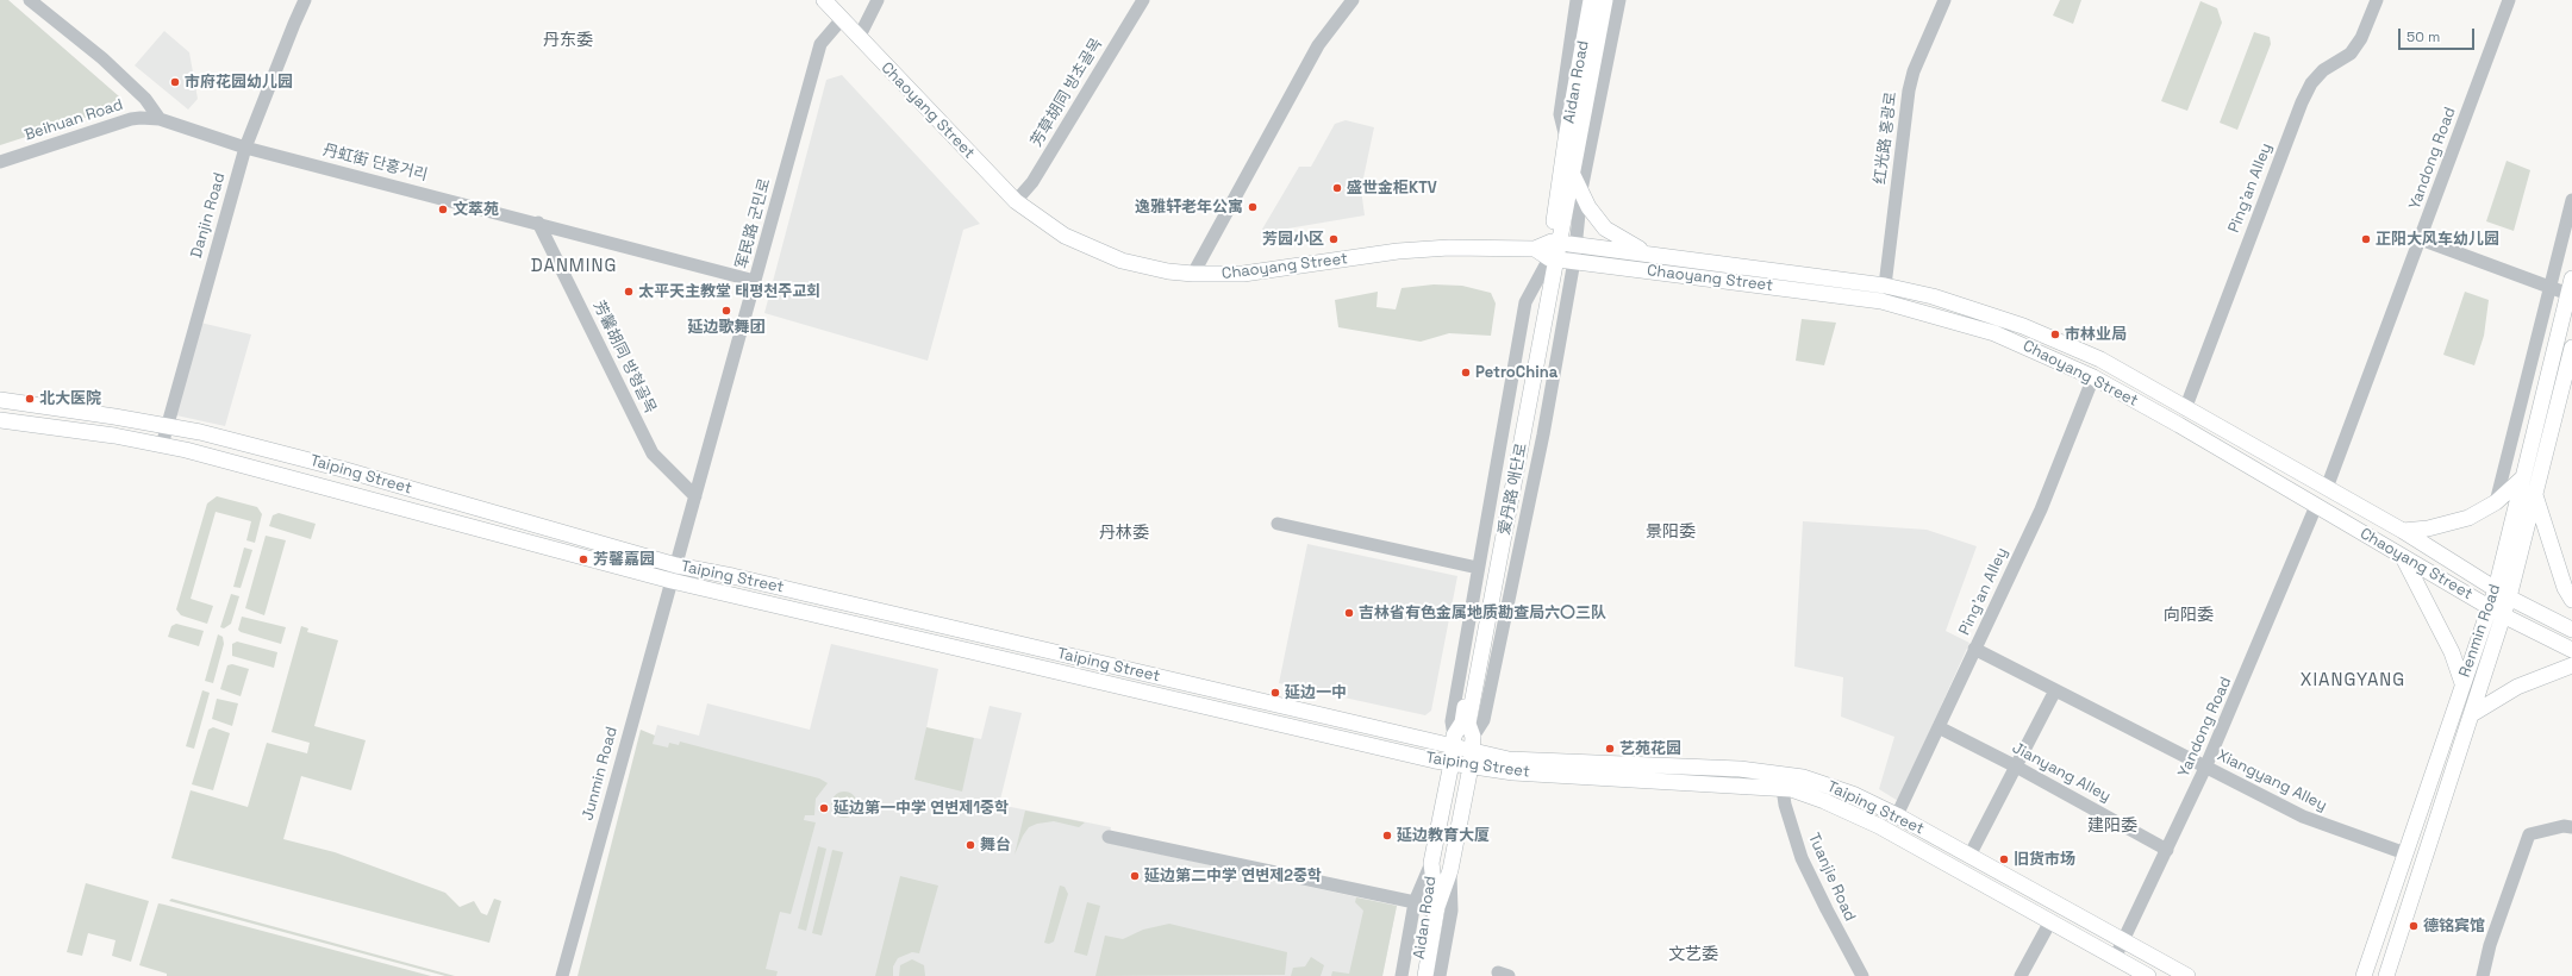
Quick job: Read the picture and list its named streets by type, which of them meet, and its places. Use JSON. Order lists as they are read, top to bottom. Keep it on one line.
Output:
{"streets":{"main road":["Aidan Road","Chaoyang Street","Taiping Street","爱丹路 애단로","Renmin Road"],"street":["芳草胡同 방초골목","Beihuan Road","红光路 홍광로","Yandong Road","丹虹街 단홍거리","Ping'an Alley","Danjin Road","军民路 군민로","芳馨胡同 방형골목","Jianyang Alley","Junmin Road","Xiangyang Alley","Tuanjie Road"]},"crossings":[["Aidan Road","Chaoyang Street"],["Aidan Road","爱丹路 애단로"],["芳草胡同 방초골목","Chaoyang Street"],["Chaoyang Street","红光路 홍광로"],["Chaoyang Street","Yandong Road"],["Chaoyang Street","Ping'an Alley"],["Chaoyang Street","军民路 군민로"],["Chaoyang Street","爱丹路 애단로"],["Chaoyang Street","Renmin Road"],["Beihuan Road","丹虹街 단홍거리"],["Yandong Road","Taiping Street"],["Yandong Road","Jianyang Alley"],["Yandong Road","Xiangyang Alley"],["丹虹街 단홍거리","Danjin Road"],["丹虹街 단홍거리","军民路 군민로"],["丹虹街 단홍거리","芳馨胡同 방형골목"],["Ping'an Alley","Taiping Street"],["Ping'an Alley","Jianyang Alley"],["Ping'an Alley","Xiangyang Alley"],["Danjin Road","Taiping Street"],["军民路 군민로","芳馨胡同 방형골목"],["军民路 군민로","Taiping Street"],["军民路 군민로","Junmin Road"],["Taiping Street","爱丹路 애단로"],["Taiping Street","Junmin Road"],["Taiping Street","Tuanjie Road"],["Renmin Road","Xiangyang Alley"]],"districts":["丹东委","DANMING","景阳委","丹林委","向阳委","XIANGYANG","建阳委","文艺委"],"places":["市府花园幼儿园","盛世金柜KTV","逸雅轩老年公寓","文萃苑","芳园小区","正阳大风车幼儿园","太平天主教堂 태평천주교회","延边歌舞团","市林业局","PetroChina","北大医院","芳馨嘉园","吉林省有色金属地质勘查局六〇三队","延边一中","艺苑花园","延边第一中学 연변제1중학","延边教育大厦","舞台","旧货市场","延边第二中学 연변제2중학","德铭宾馆"],"scale_bar":"50 m"}
